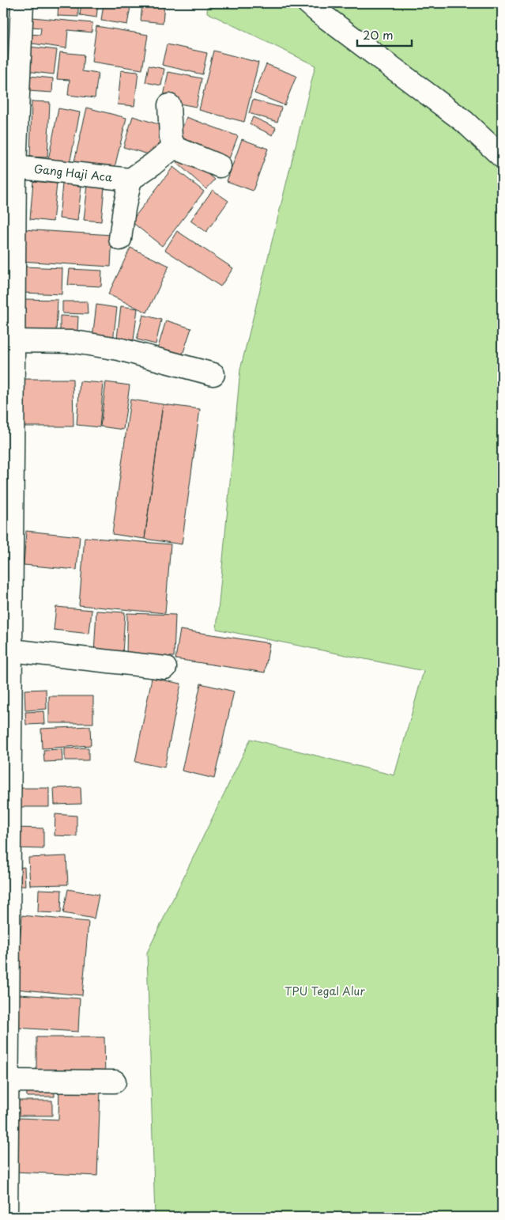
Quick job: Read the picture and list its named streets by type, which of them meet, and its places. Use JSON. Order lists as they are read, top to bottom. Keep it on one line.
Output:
{"streets":{"street":["Gang Haji Aca"]},"parks":["TPU Tegal Alur"],"scale_bar":"20 m"}
